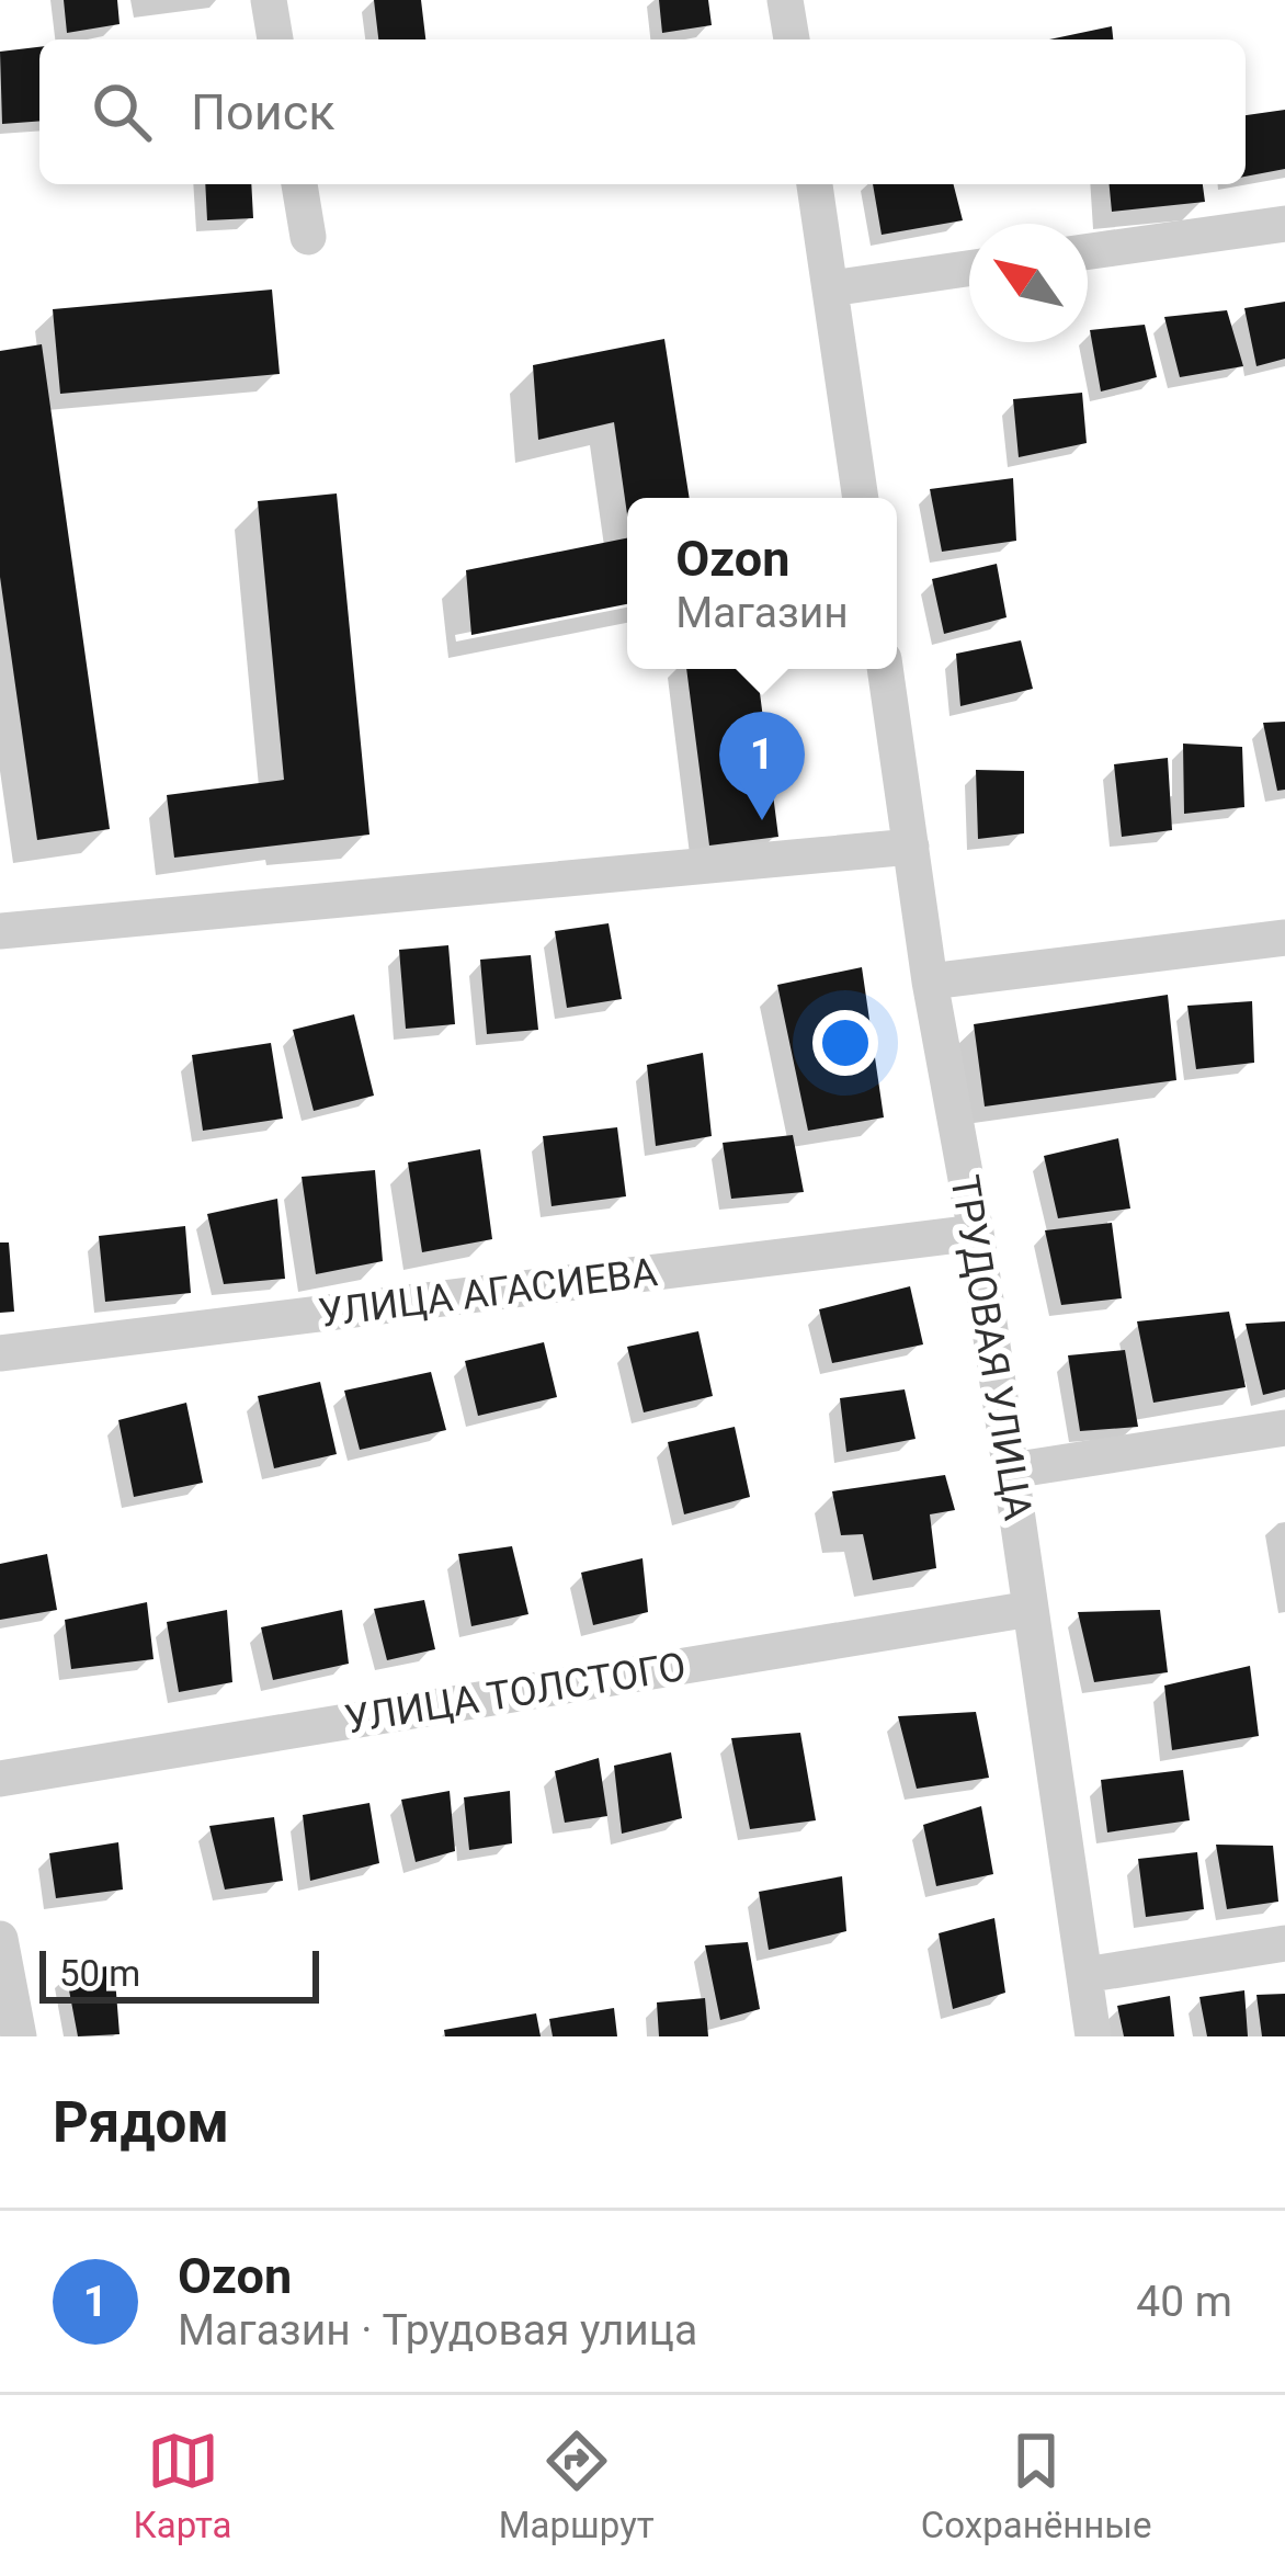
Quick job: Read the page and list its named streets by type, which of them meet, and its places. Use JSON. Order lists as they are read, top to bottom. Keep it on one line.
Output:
{"streets":{"street":["УЛИЦА АГАСИЕВА","ТРУДОВАЯ УЛИЦА","УЛИЦА ТОЛСТОГО"]},"crossings":[["УЛИЦА АГАСИЕВА","ТРУДОВАЯ УЛИЦА"],["ТРУДОВАЯ УЛИЦА","УЛИЦА ТОЛСТОГО"]],"scale_bar":"50 m","north":"top left","page":{"search":"Поиск","popup":["Ozon","Магазин"],"pins":"1","scale":"50 m","heading":"Рядом","list":[{"mark":"1","name":"Ozon","note":"Магазин · Трудовая улица","value":"40 m"}],"nav":["Карта","Маршрут","Сохранённые"]}}
